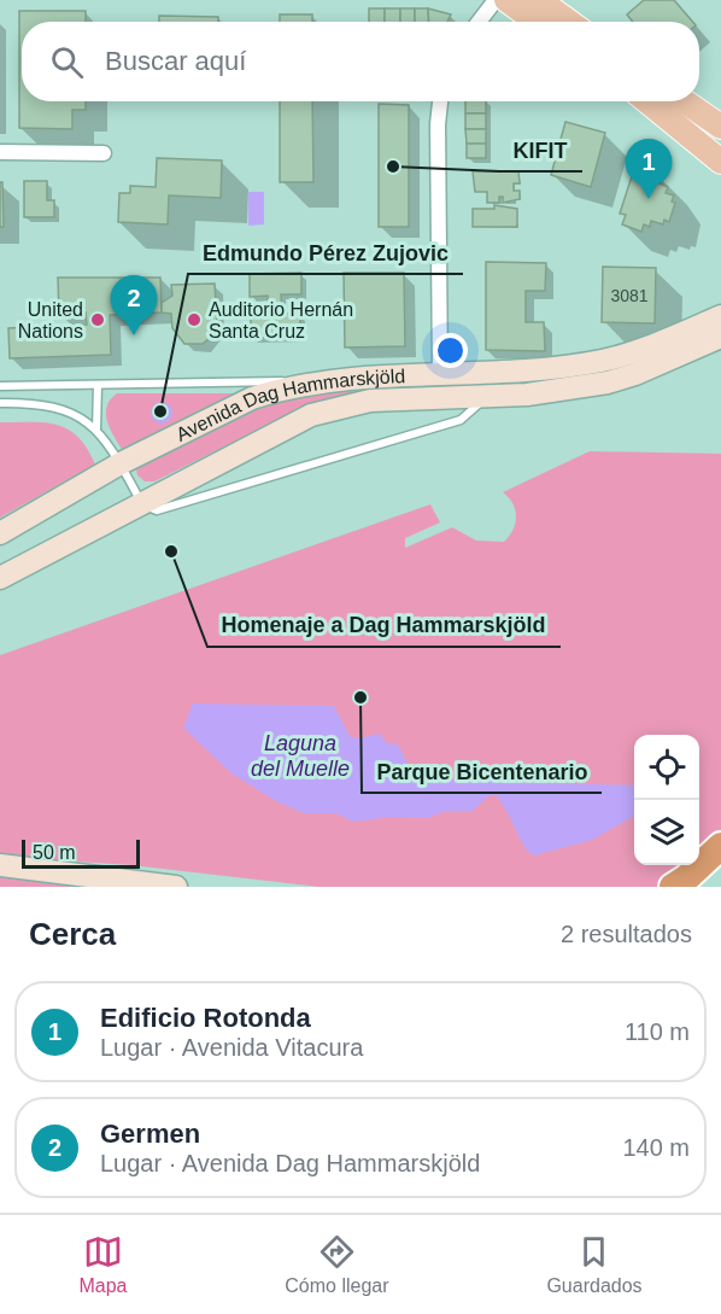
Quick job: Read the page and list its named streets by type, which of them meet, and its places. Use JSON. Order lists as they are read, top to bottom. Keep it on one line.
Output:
{"streets":{"main road":["Avenida Dag Hammarskjöld"]},"water":["Laguna del Muelle"],"places":["KIFIT","United Nations","Auditorio Hernán Santa Cruz","Edmundo Pérez Zujovic","Homenaje a Dag Hammarskjöld","Parque Bicentenario"],"house_numbers":["3081"],"scale_bar":"50 m","page":{"search":"Buscar aquí","pins":["1","2"],"scale":"50 m","heading":["Cerca","2 resultados"],"list":[{"mark":"1","name":"Edificio Rotonda","note":"Lugar · Avenida Vitacura","value":"110 m"},{"mark":"2","name":"Germen","note":"Lugar · Avenida Dag Hammarskjöld","value":"140 m"}],"nav":["Mapa","Cómo llegar","Guardados"]}}
